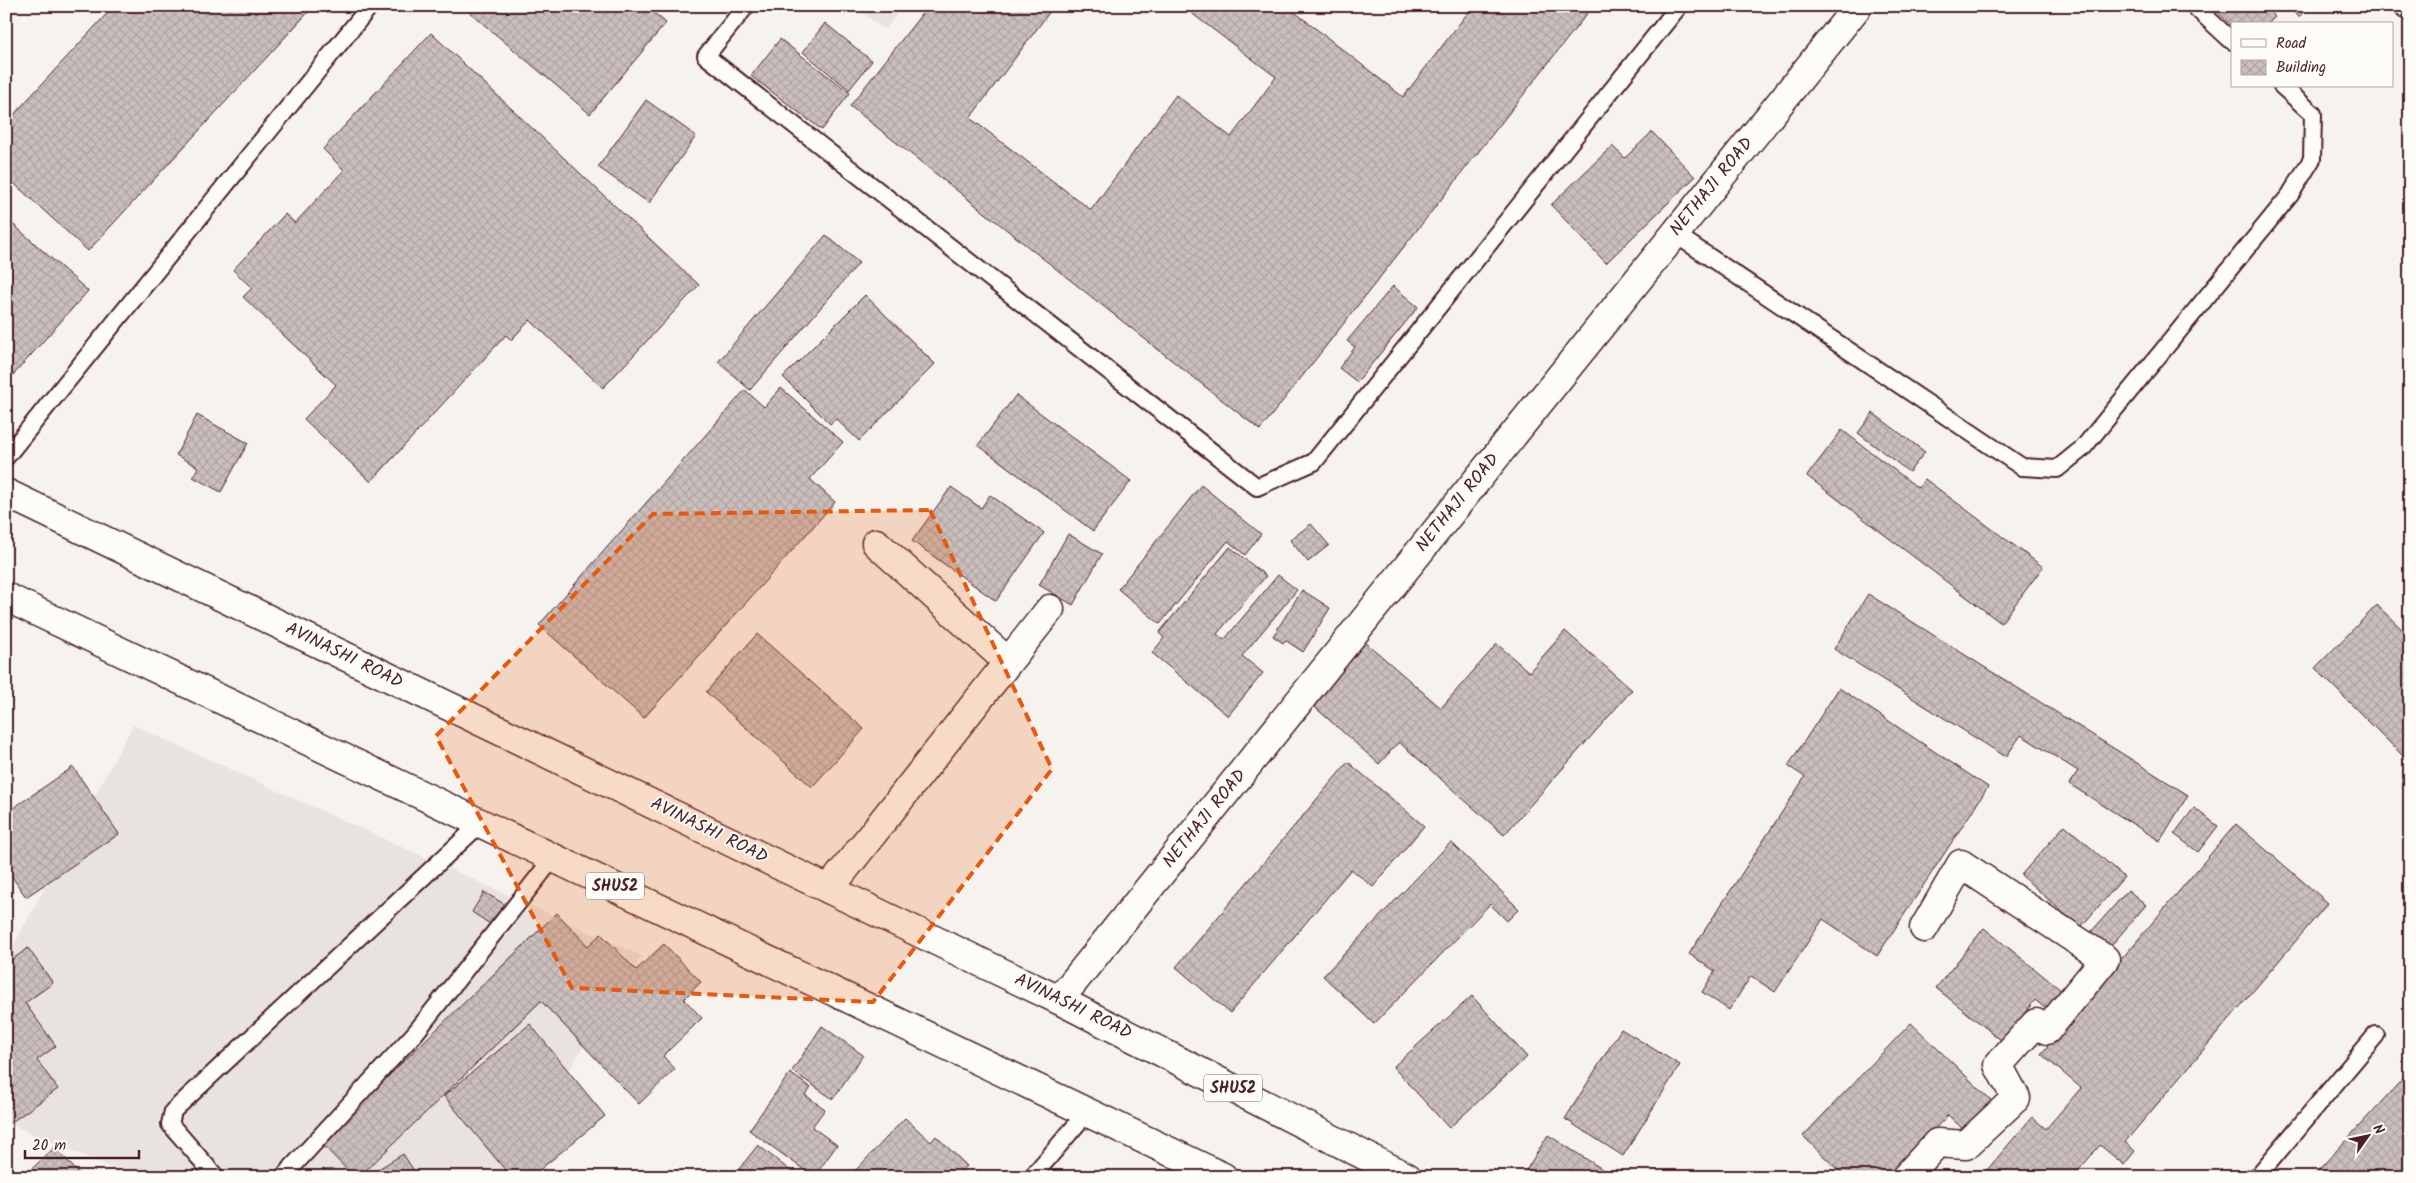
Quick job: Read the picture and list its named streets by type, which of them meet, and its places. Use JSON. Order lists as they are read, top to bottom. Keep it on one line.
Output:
{"streets":{"main road":["NETHAJI ROAD","AVINASHI ROAD","SHU52"]},"crossings":[["NETHAJI ROAD","AVINASHI ROAD"]],"legend":["Road","Building"],"scale_bar":"20 m","north":"top right"}
